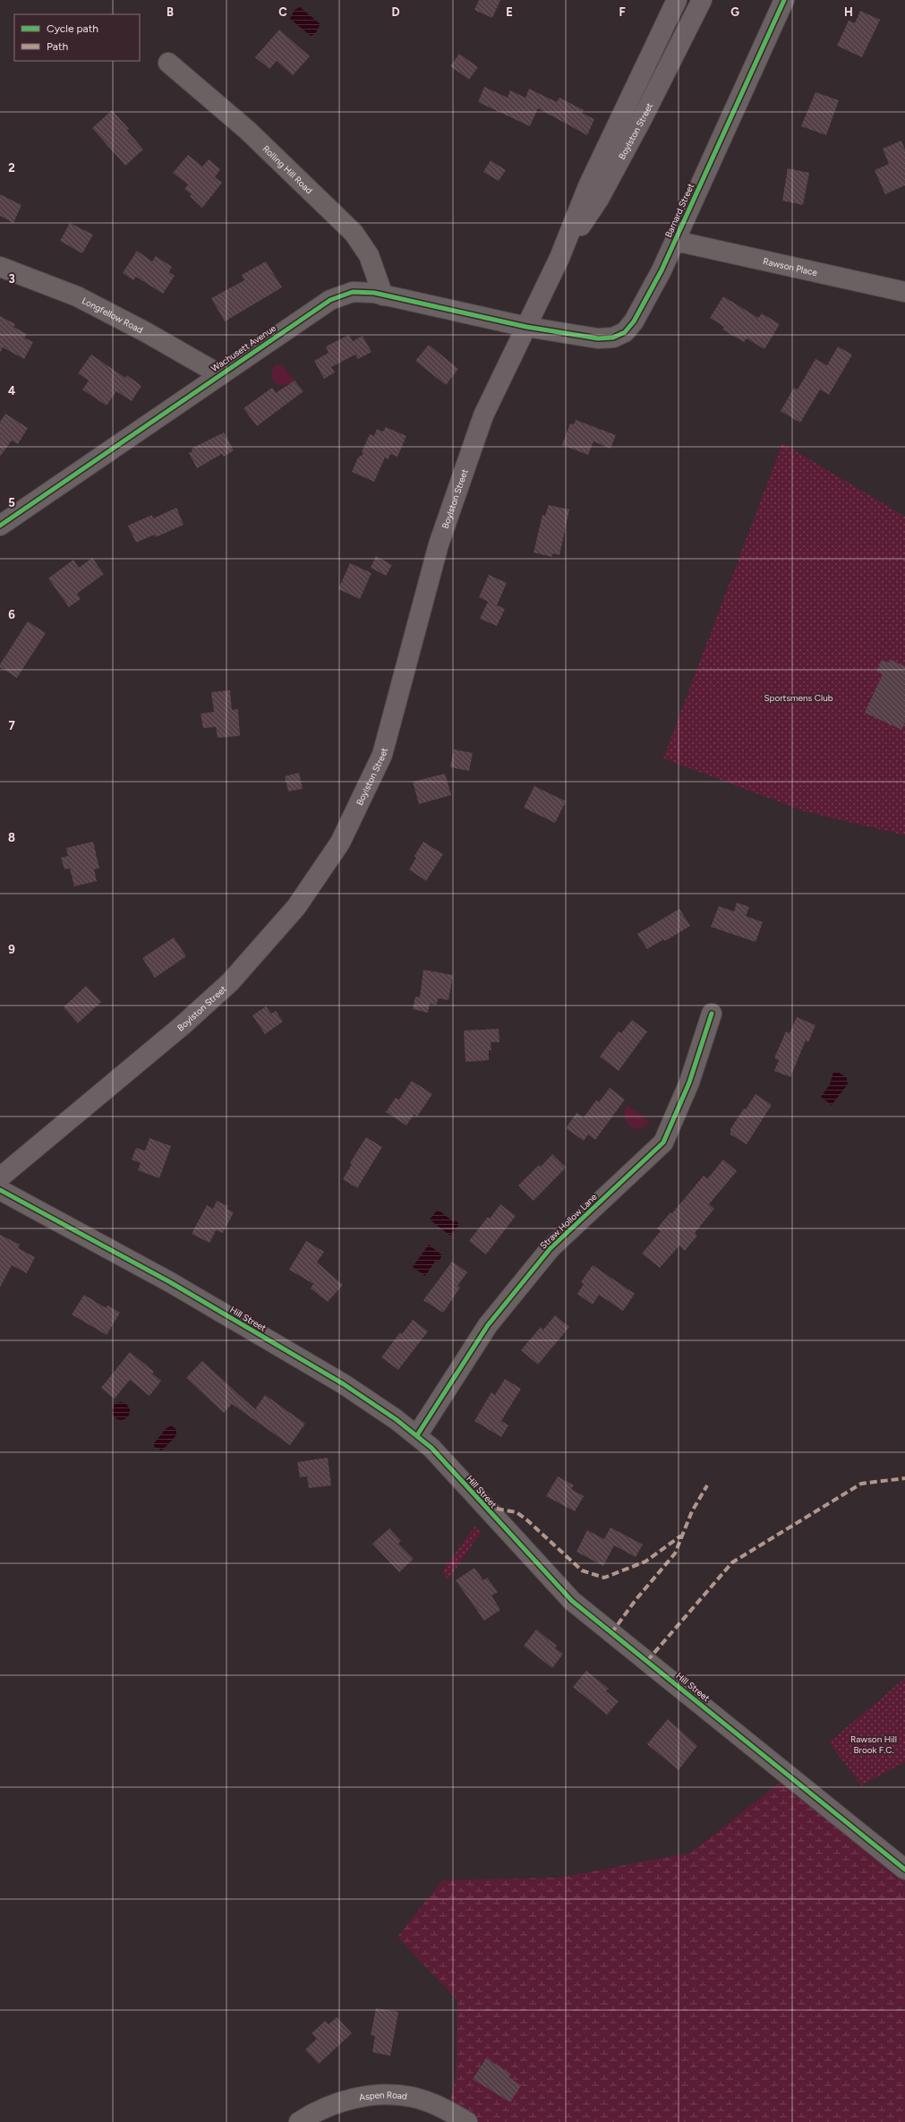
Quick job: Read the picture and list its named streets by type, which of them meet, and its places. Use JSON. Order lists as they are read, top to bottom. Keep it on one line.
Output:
{"streets":{"main road":["Boylston Street"],"street":["Rolling Hill Road","Barnard Street","Rawson Place","Longfellow Road","Wachusett Avenue","Straw Hollow Lane","Hill Street","Aspen Road"]},"crossings":[["Boylston Street","Barnard Street"],["Boylston Street","Wachusett Avenue"],["Rolling Hill Road","Wachusett Avenue"],["Barnard Street","Rawson Place"],["Barnard Street","Wachusett Avenue"],["Longfellow Road","Wachusett Avenue"],["Straw Hollow Lane","Hill Street"]],"parks":["Sportsmens Club","Rawson Hill Brook F.C."],"legend":["Cycle path","Path"],"grid":{"columns":["B","C","D","E","F","G","H"],"rows":["2","3","4","5","6","7","8","9"]}}
